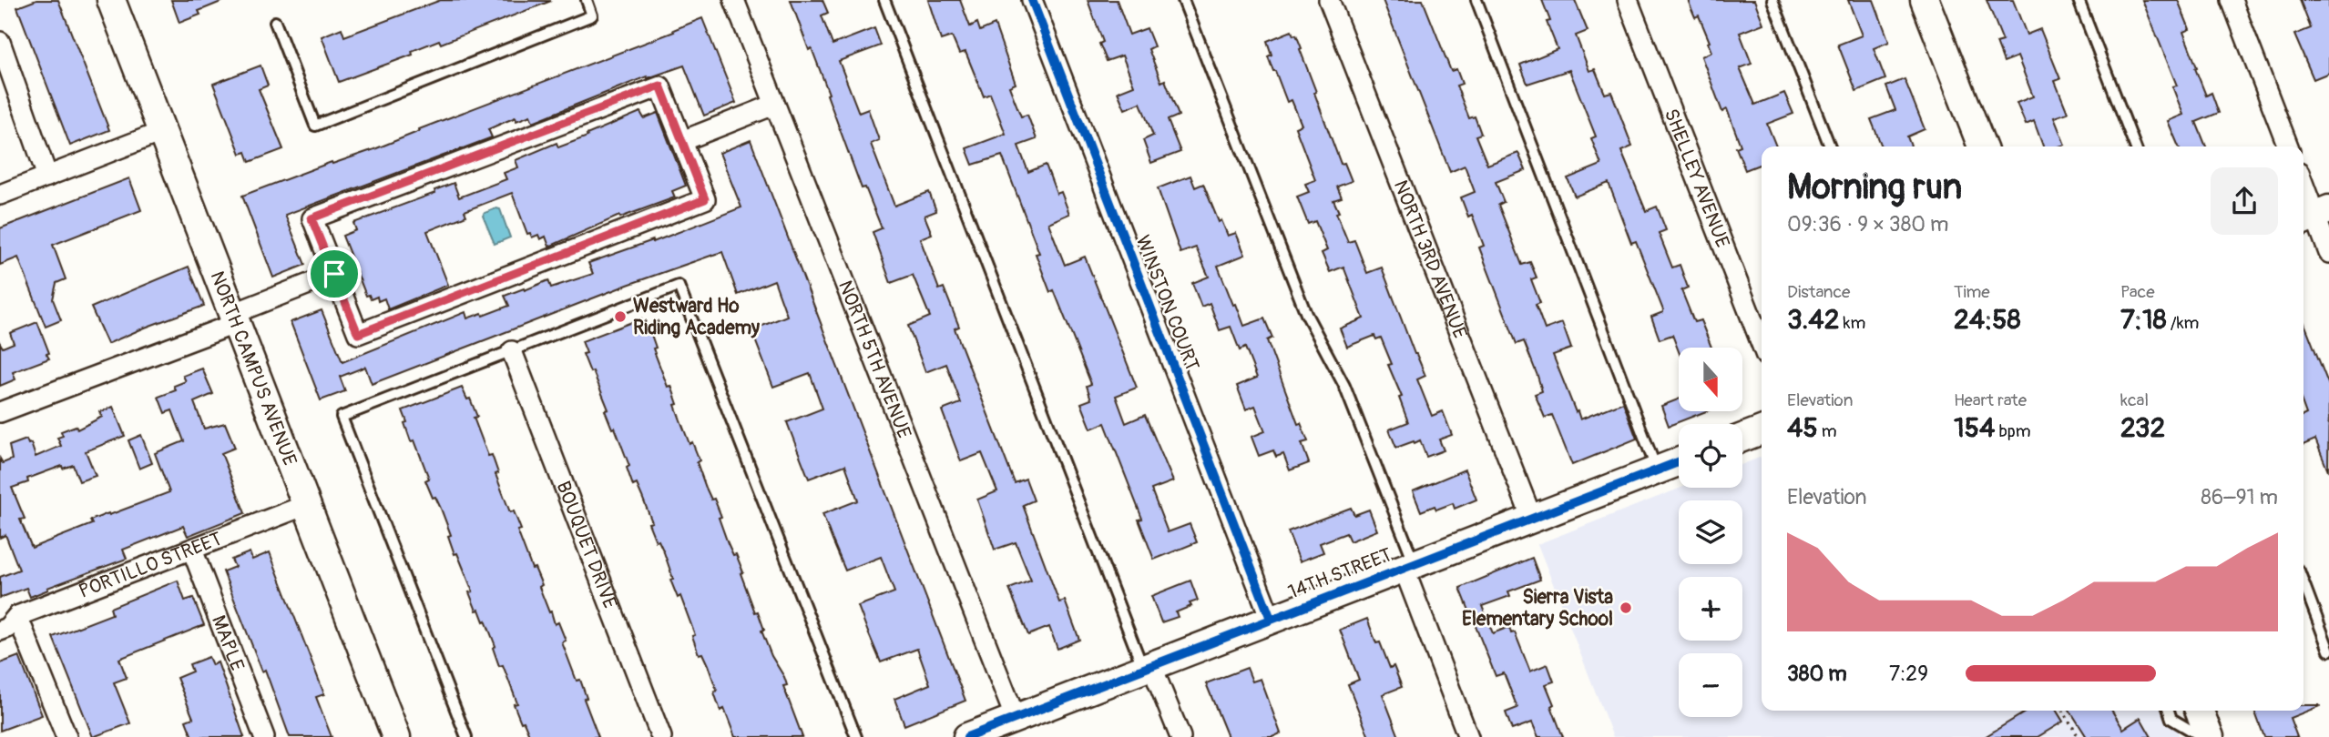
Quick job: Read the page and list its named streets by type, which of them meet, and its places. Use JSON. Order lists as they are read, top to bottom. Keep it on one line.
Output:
{"streets":{"street":["SHELLEY AVENUE","NORTH 3RD AVENUE","WINSTON COURT","NORTH 5TH AVENUE","NORTH CAMPUS AVENUE","BOUQUET DRIVE","PORTILLO STREET","14TH STREET","MAPLE"]},"crossings":[["NORTH 3RD AVENUE","14TH STREET"],["WINSTON COURT","14TH STREET"],["NORTH 5TH AVENUE","14TH STREET"],["NORTH CAMPUS AVENUE","PORTILLO STREET"],["PORTILLO STREET","MAPLE"]],"places":["Westward Ho Riding Academy","Sierra Vista Elementary School"],"north":"bottom","page":{"heading":["Morning run","09:36 · 9 × 380 m"],"stats":[["Distance","3.42 km"],["Time","24:58"],["Pace","7:18 /km"],["Elevation","45 m"],["Heart rate","154 bpm"],["kcal","232"]],"map_buttons":["+","−"],"chart":["Elevation","86–91 m"],"list":[{"name":"380 m","note":"7:29"}]}}
